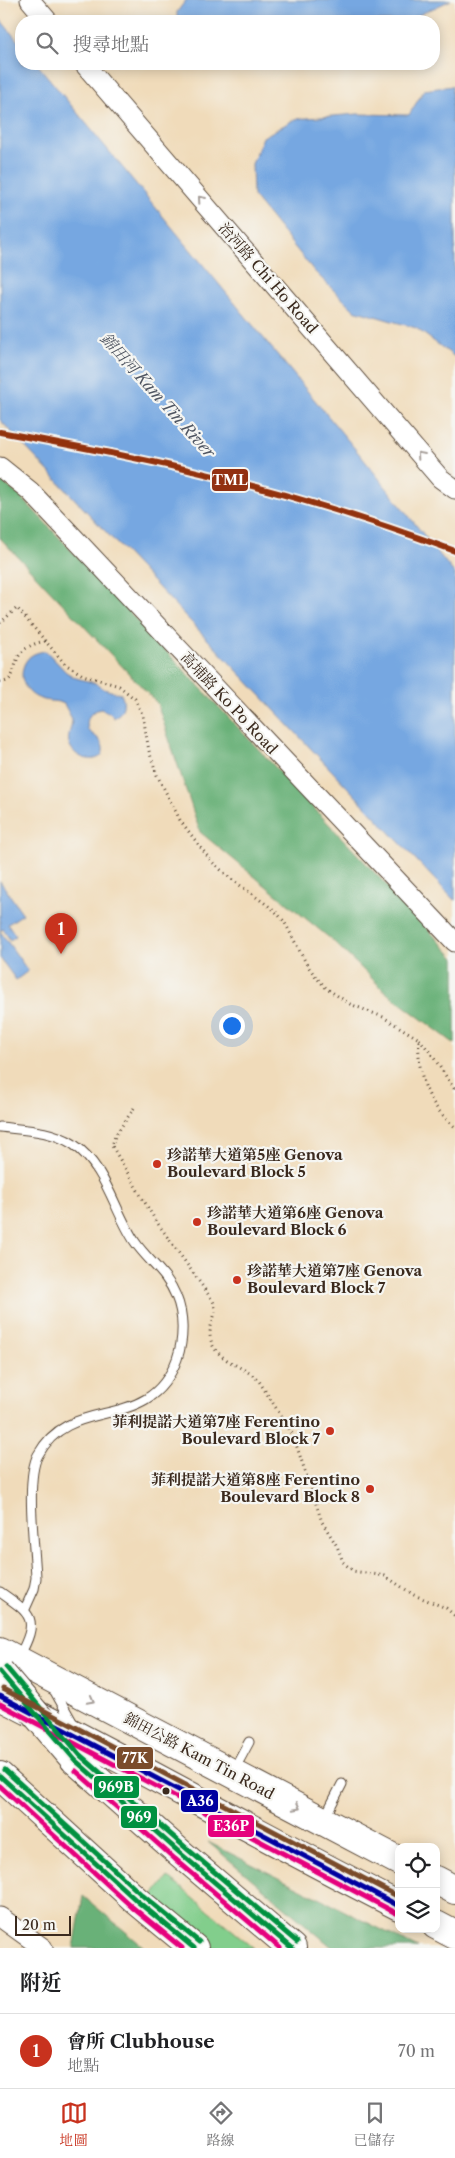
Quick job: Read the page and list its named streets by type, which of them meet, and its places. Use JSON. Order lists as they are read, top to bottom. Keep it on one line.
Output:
{"streets":{"main road":["錦田公路 Kam Tin Road"],"street":["治河路 Chi Ho Road","高埔路 Ko Po Road"]},"one_way":["治河路 Chi Ho Road"],"water":["錦田河 Kam Tin River"],"places":["珍諾華大道第5座 Genova Boulevard Block 5","珍諾華大道第6座 Genova Boulevard Block 6","珍諾華大道第7座 Genova Boulevard Block 7","菲利提諾大道第7座 Ferentino Boulevard Block 7","菲利提諾大道第8座 Ferentino Boulevard Block 8"],"lines":["transit line TML","transit line 969B","transit line 969","transit line 77K","transit line A36","transit line E36P"],"scale_bar":"20 m","page":{"search":"搜尋地點","pins":"1","scale":"20 m","heading":"附近","list":[{"mark":"1","name":"會所 Clubhouse","note":"地點","value":"70 m"}],"nav":["地圖","路線","已儲存"]}}
